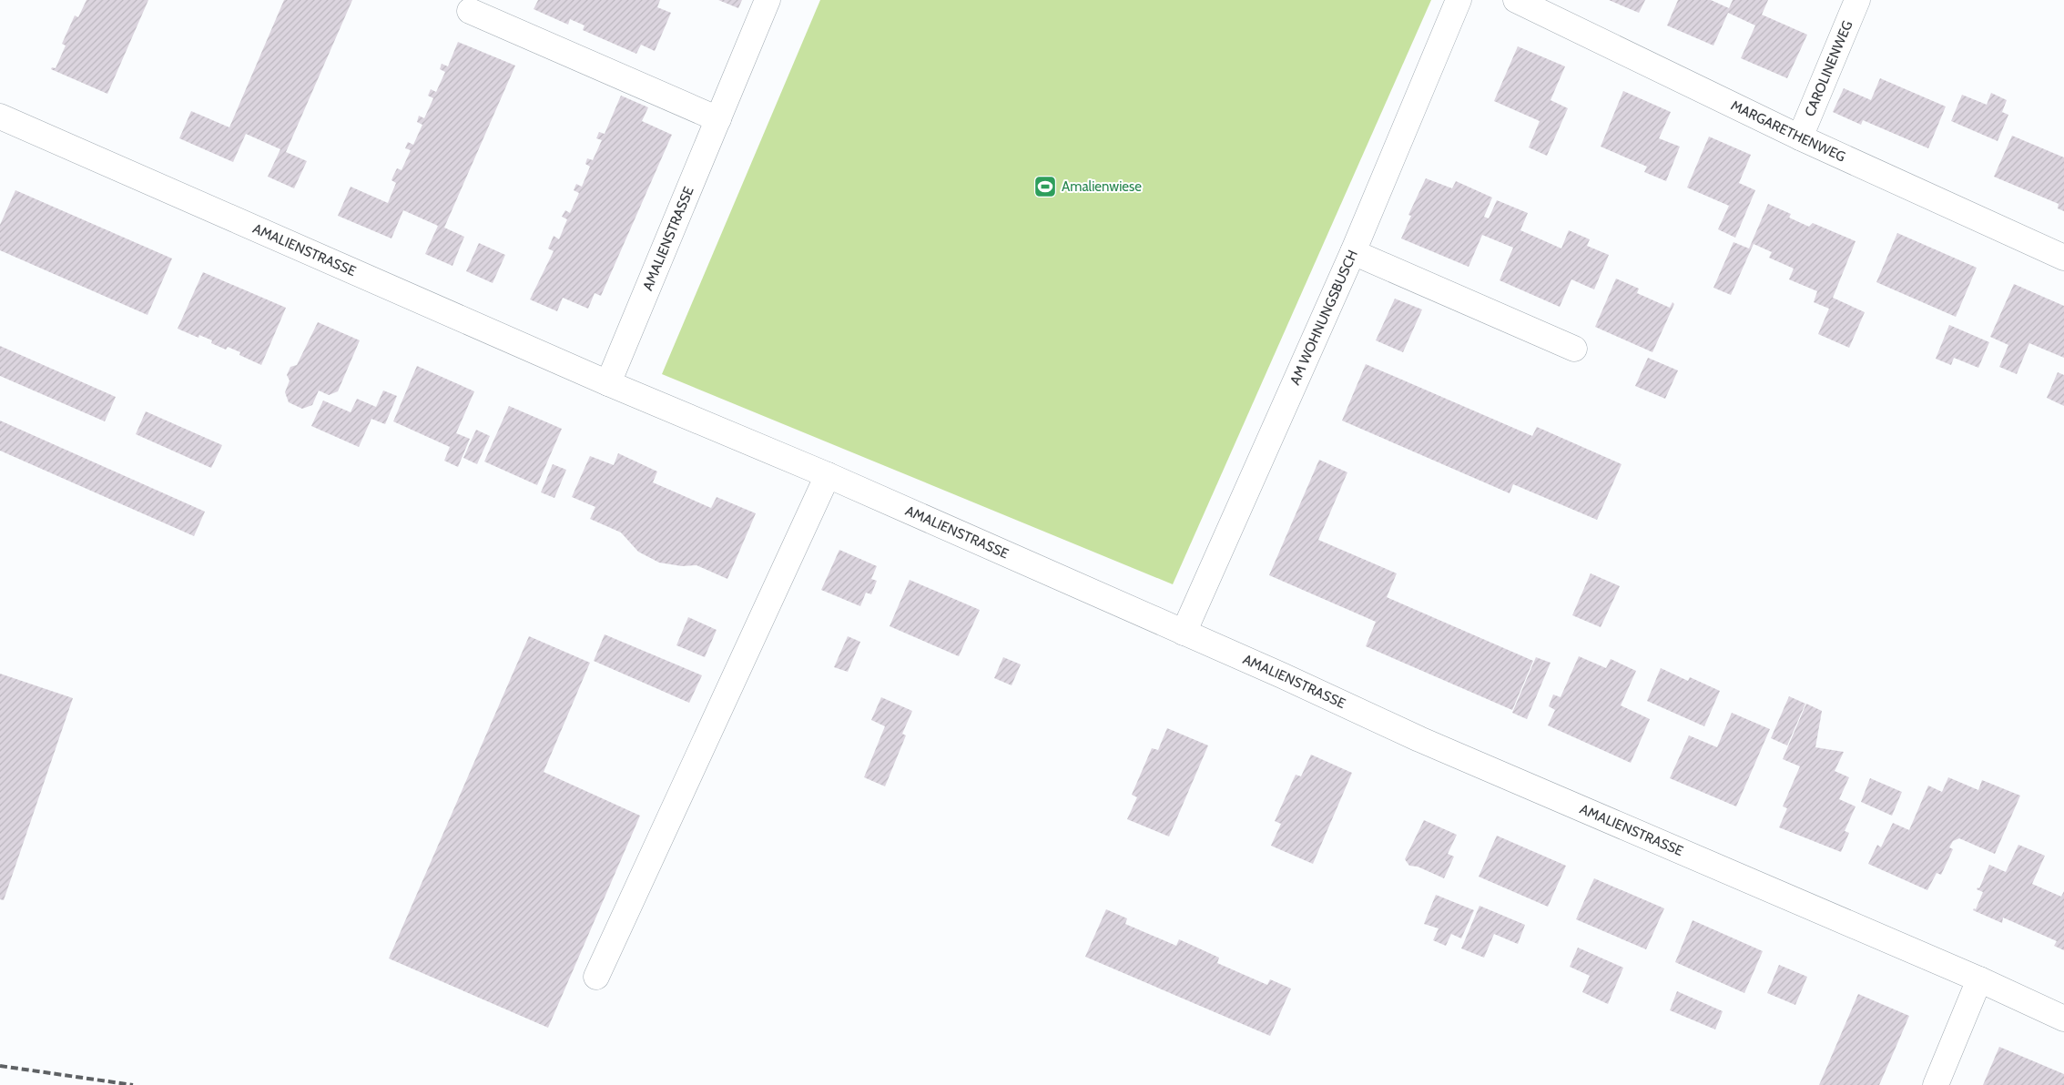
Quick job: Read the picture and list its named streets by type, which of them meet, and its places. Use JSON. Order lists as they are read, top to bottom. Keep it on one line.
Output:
{"streets":{"street":["CAROLINENWEG","MARGARETHENWEG","AMALIENSTRASSE","AM WOHNUNGSBUSCH"]},"crossings":[["CAROLINENWEG","MARGARETHENWEG"],["AMALIENSTRASSE","AM WOHNUNGSBUSCH"]],"places":{"sports":["Amalienwiese"]}}
